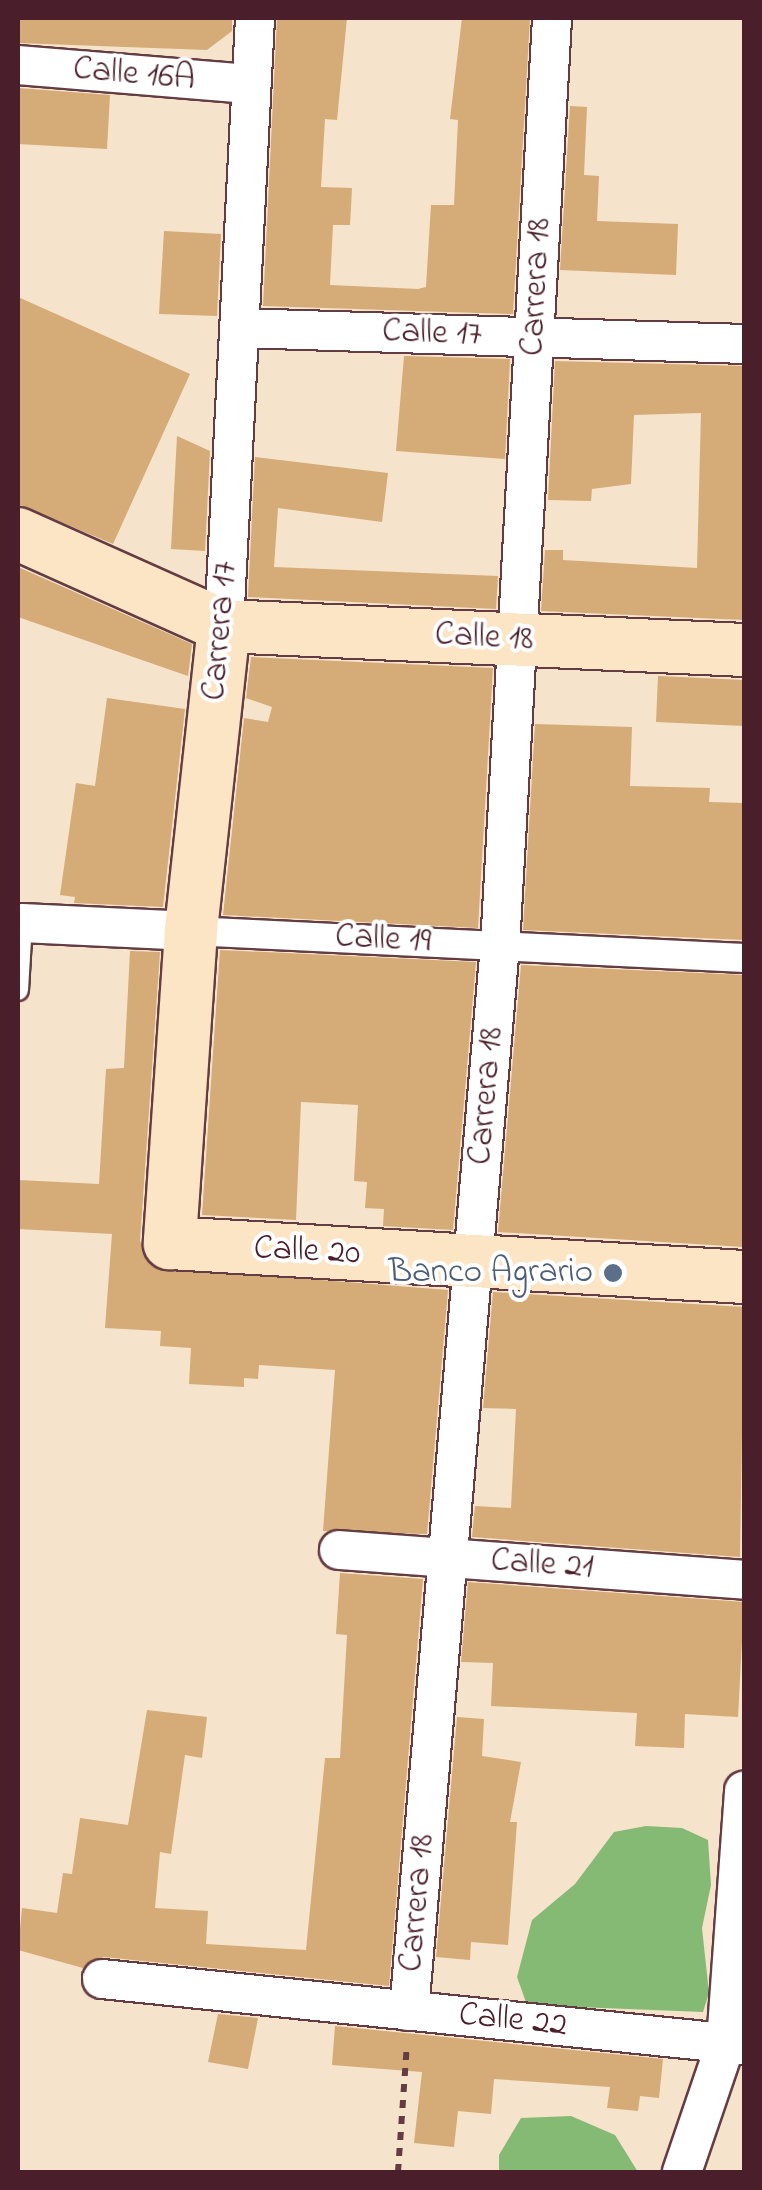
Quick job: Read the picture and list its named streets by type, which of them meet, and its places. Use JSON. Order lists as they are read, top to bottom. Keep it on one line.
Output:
{"streets":{"main road":["Carrera 17","Calle 18","Calle 20"],"street":["Calle 16A","Carrera 18","Calle 17","Calle 19","Calle 21","Calle 22"]},"crossings":[["Calle 16A","Carrera 17"],["Carrera 18","Calle 17"],["Carrera 18","Calle 18"],["Carrera 18","Calle 19"],["Carrera 18","Calle 20"],["Carrera 18","Calle 21"],["Carrera 18","Calle 22"],["Calle 17","Carrera 17"],["Carrera 17","Calle 18"],["Carrera 17","Calle 19"],["Carrera 17","Calle 20"]],"places":["Banco Agrario"]}
